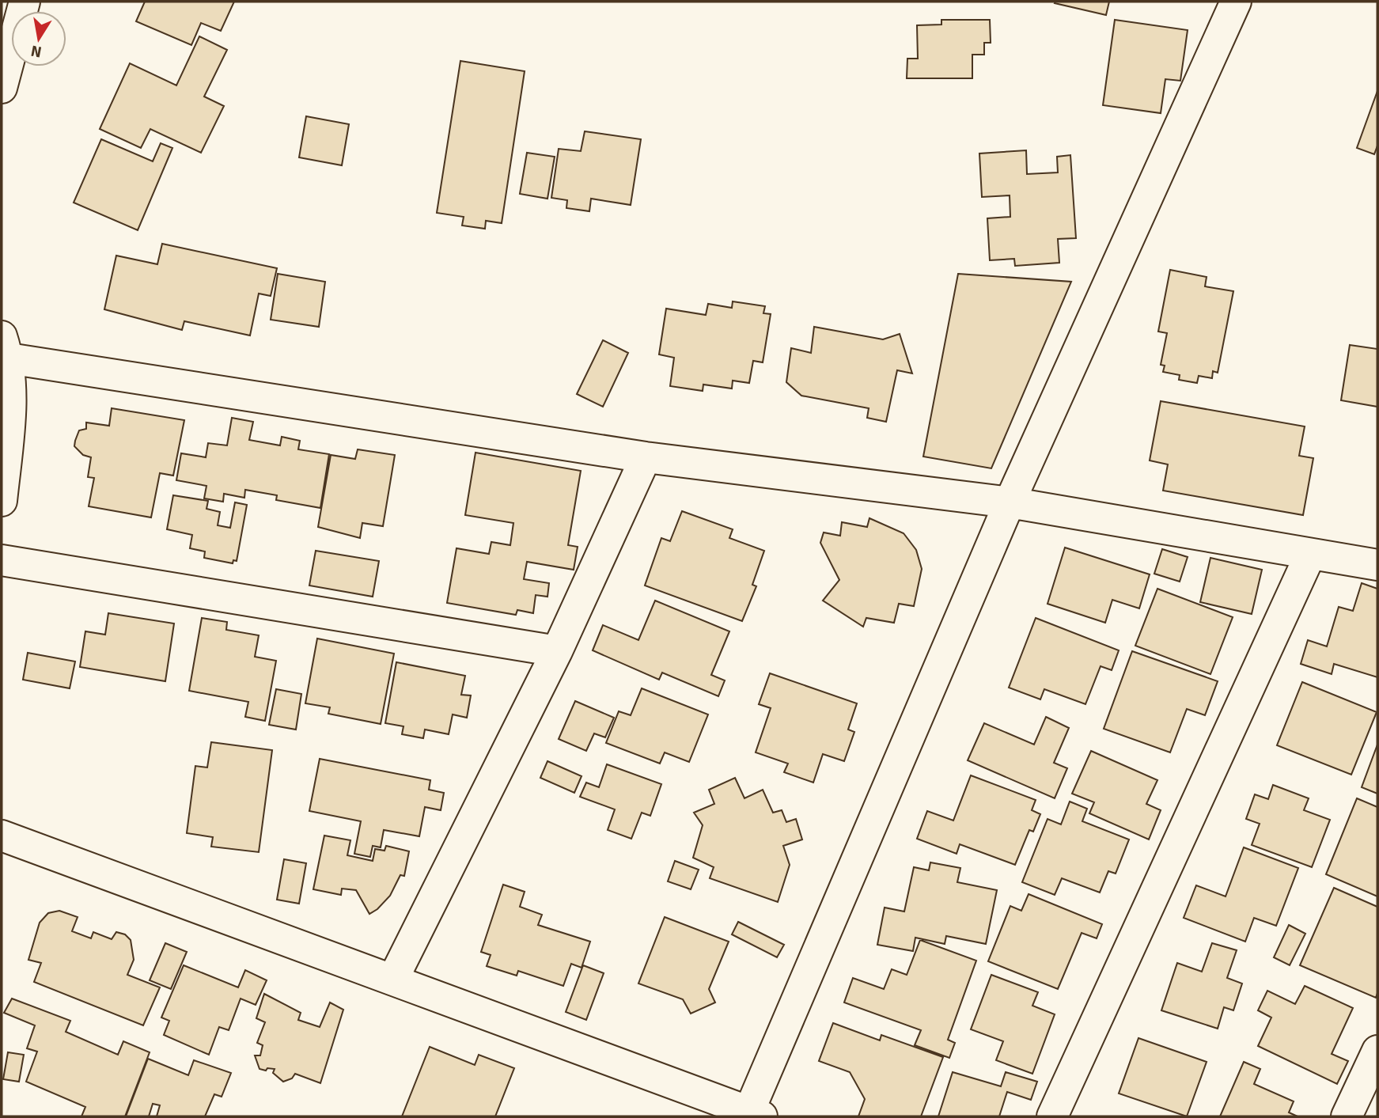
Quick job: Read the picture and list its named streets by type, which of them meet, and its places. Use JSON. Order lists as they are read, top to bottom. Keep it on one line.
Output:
{"north":"bottom"}
